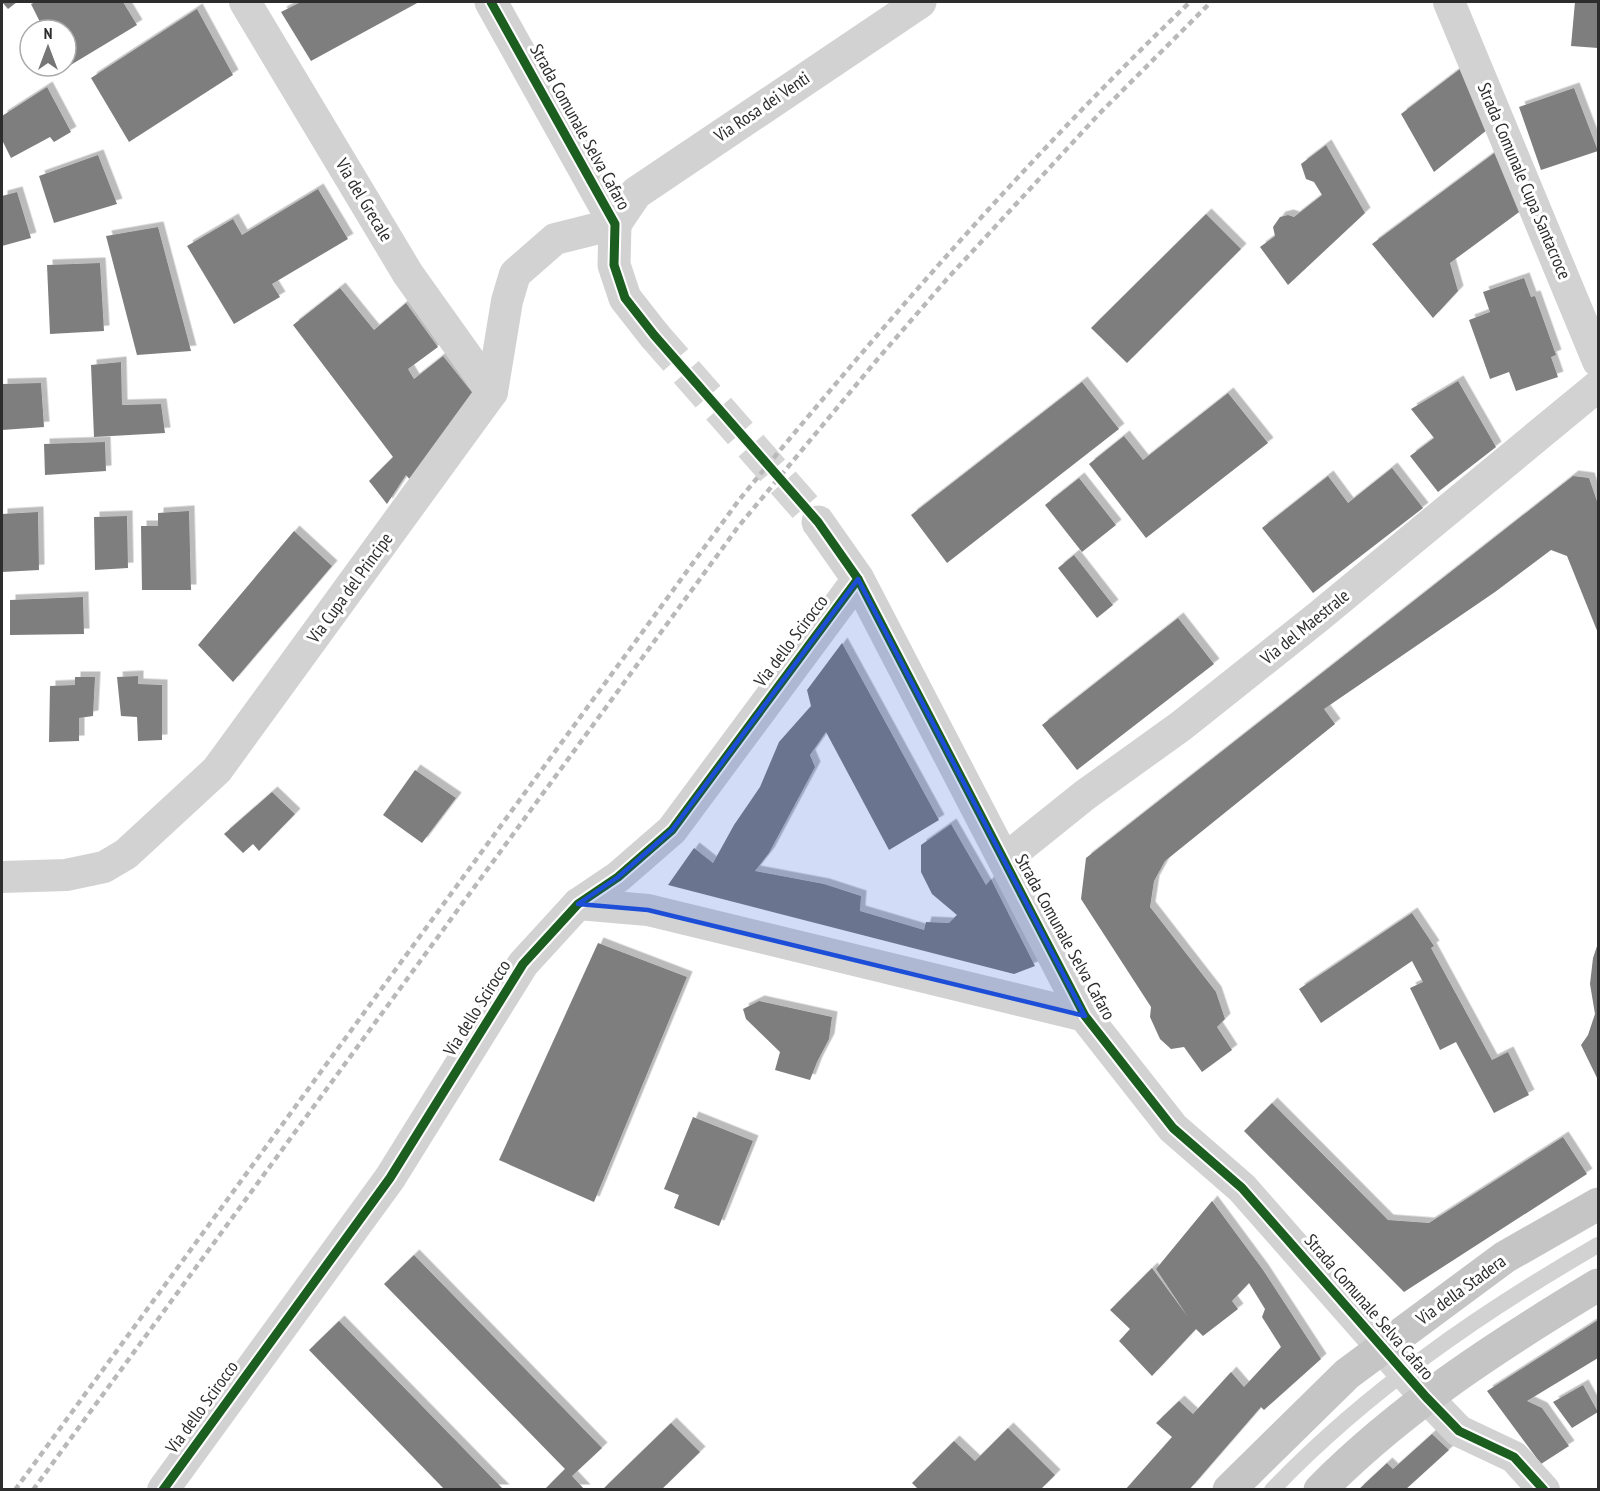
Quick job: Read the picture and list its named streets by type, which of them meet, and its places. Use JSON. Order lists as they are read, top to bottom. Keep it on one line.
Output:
{"streets":{"main road":["Via della Stadera"],"street":["Via Rosa dei Venti","Strada Comunale Selva Cafaro","Strada Comunale Cupa Santacroce","Via del Grecale","Via Cupa del Principe","Via del Maestrale","Via dello Scirocco"]},"crossings":[["Via Rosa dei Venti","Strada Comunale Selva Cafaro"],["Via Rosa dei Venti","Via Cupa del Principe"],["Strada Comunale Selva Cafaro","Via Cupa del Principe"],["Strada Comunale Selva Cafaro","Via del Maestrale"],["Strada Comunale Selva Cafaro","Via dello Scirocco"],["Strada Comunale Selva Cafaro","Via della Stadera"],["Via del Grecale","Via Cupa del Principe"]],"north":"top"}
